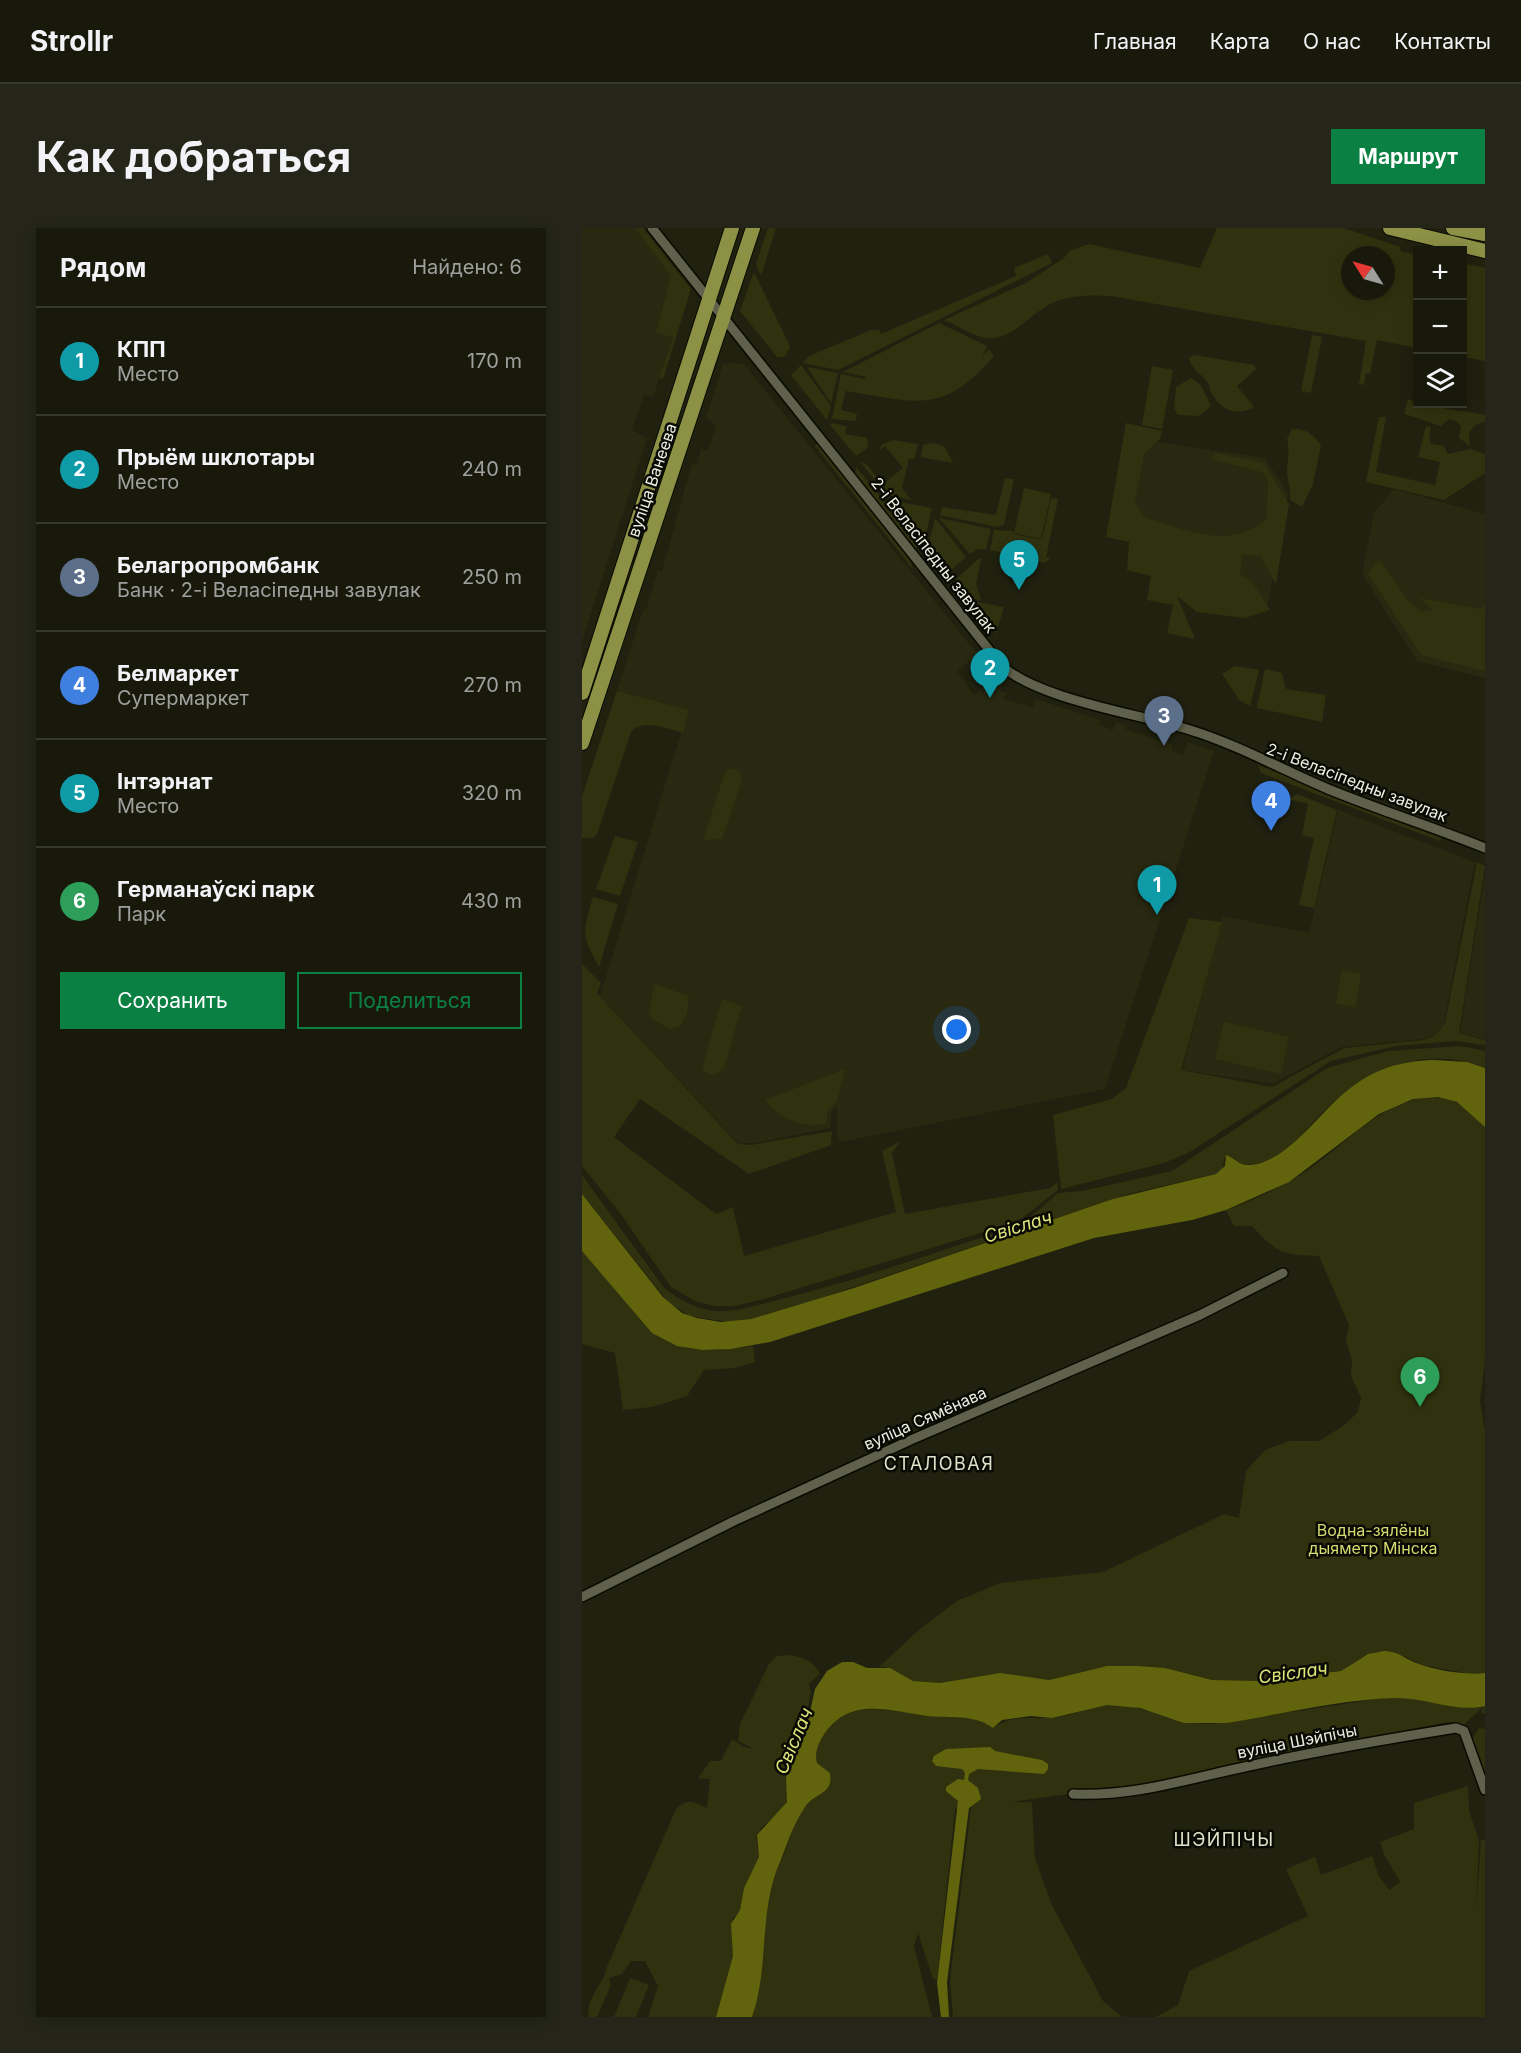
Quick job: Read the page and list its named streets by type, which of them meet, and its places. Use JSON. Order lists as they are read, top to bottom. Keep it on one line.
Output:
{"streets":{"main road":["вуліца Ванеева"],"street":["2-і Веласіпедны завулак","вуліца Сямёнава","вуліца Шэйпічы"]},"crossings":[["вуліца Ванеева","2-і Веласіпедны завулак"]],"districts":["СТАЛОВАЯ","ШЭЙПІЧЫ"],"water":["Свіслач"],"parks":["Водна-зялёны дыяметр Мінска"],"north":"top left","page":{"header":"Strollr","nav":["Главная","Карта","О нас","Контакты"],"buttons":["Маршрут",["Сохранить","Поделиться"]],"title":"Как добраться","heading":["Рядом","Найдено: 6"],"map_buttons":["+","−"],"list":[{"mark":"1","name":"КПП","note":"Место","value":"170 m"},{"mark":"2","name":"Прыём шклотары","note":"Место","value":"240 m"},{"mark":"3","name":"Белагропромбанк","note":"Банк · 2-і Веласіпедны завулак","value":"250 m"},{"mark":"4","name":"Белмаркет","note":"Супермаркет","value":"270 m"},{"mark":"5","name":"Інтэрнат","note":"Место","value":"320 m"},{"mark":"6","name":"Германаўскі парк","note":"Парк","value":"430 m"}],"pins":["5","2","3","4","1","6"]}}
